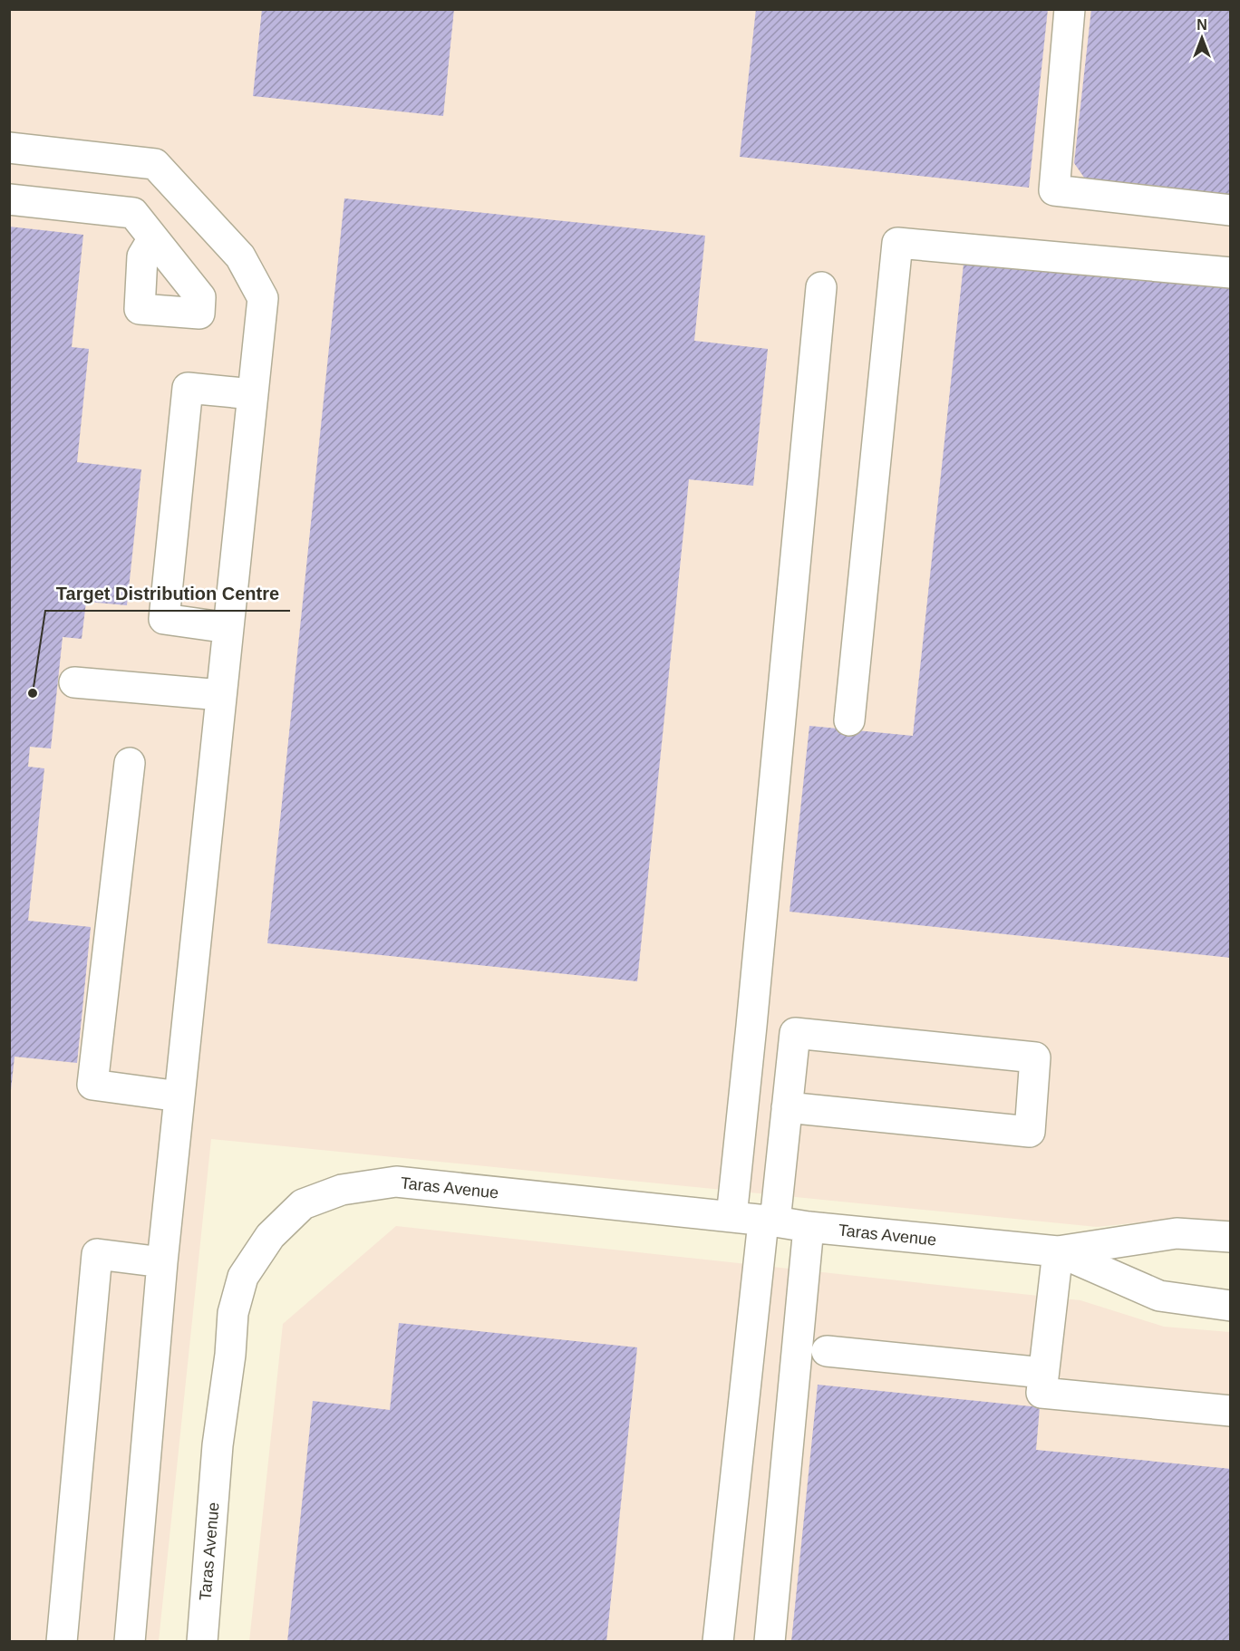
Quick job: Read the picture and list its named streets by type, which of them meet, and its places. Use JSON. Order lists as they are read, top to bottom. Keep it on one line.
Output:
{"streets":{"lane":["Taras Avenue"]},"places":["Target Distribution Centre"],"north":"top"}
